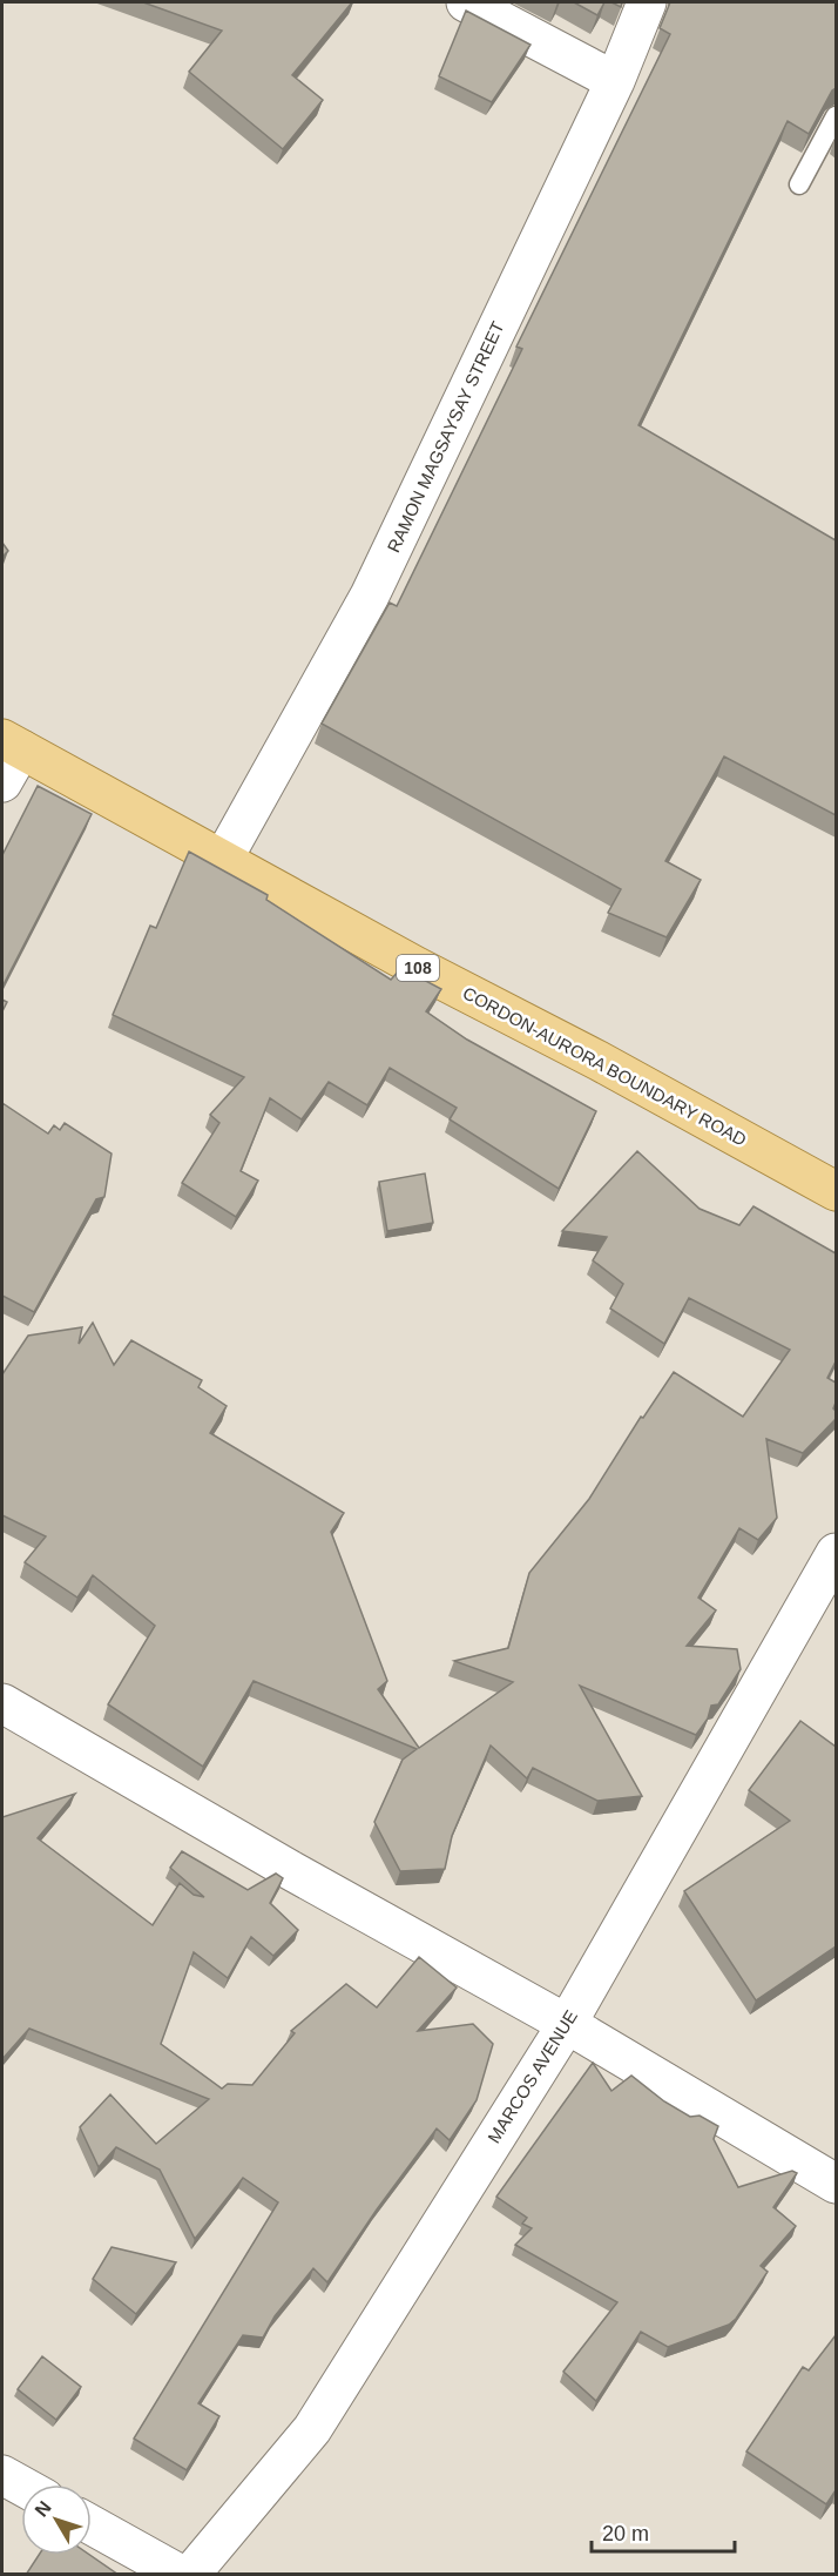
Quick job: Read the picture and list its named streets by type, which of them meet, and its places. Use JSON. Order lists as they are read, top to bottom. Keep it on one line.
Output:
{"streets":{"main road":["108","CORDON-AURORA BOUNDARY ROAD"],"street":["RAMON MAGSAYSAY STREET","MARCOS AVENUE"]},"crossings":[["RAMON MAGSAYSAY STREET","CORDON-AURORA BOUNDARY ROAD"]],"scale_bar":"20 m","north":"top left"}
